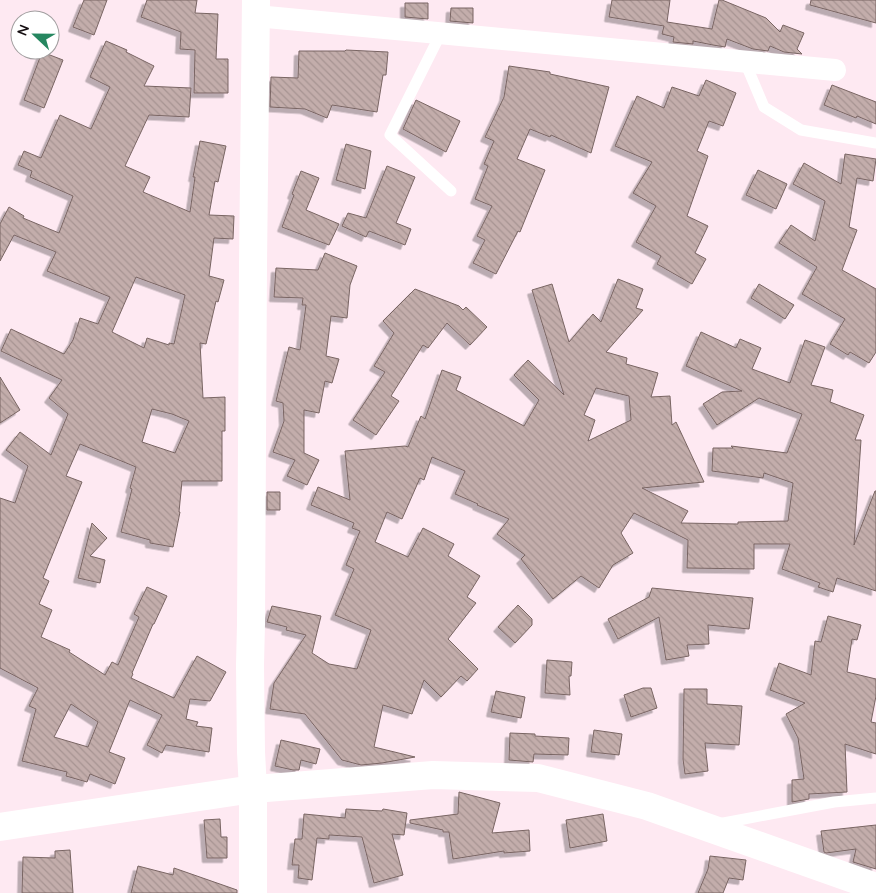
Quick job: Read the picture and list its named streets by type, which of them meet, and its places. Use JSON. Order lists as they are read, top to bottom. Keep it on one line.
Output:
{"north":"left"}
